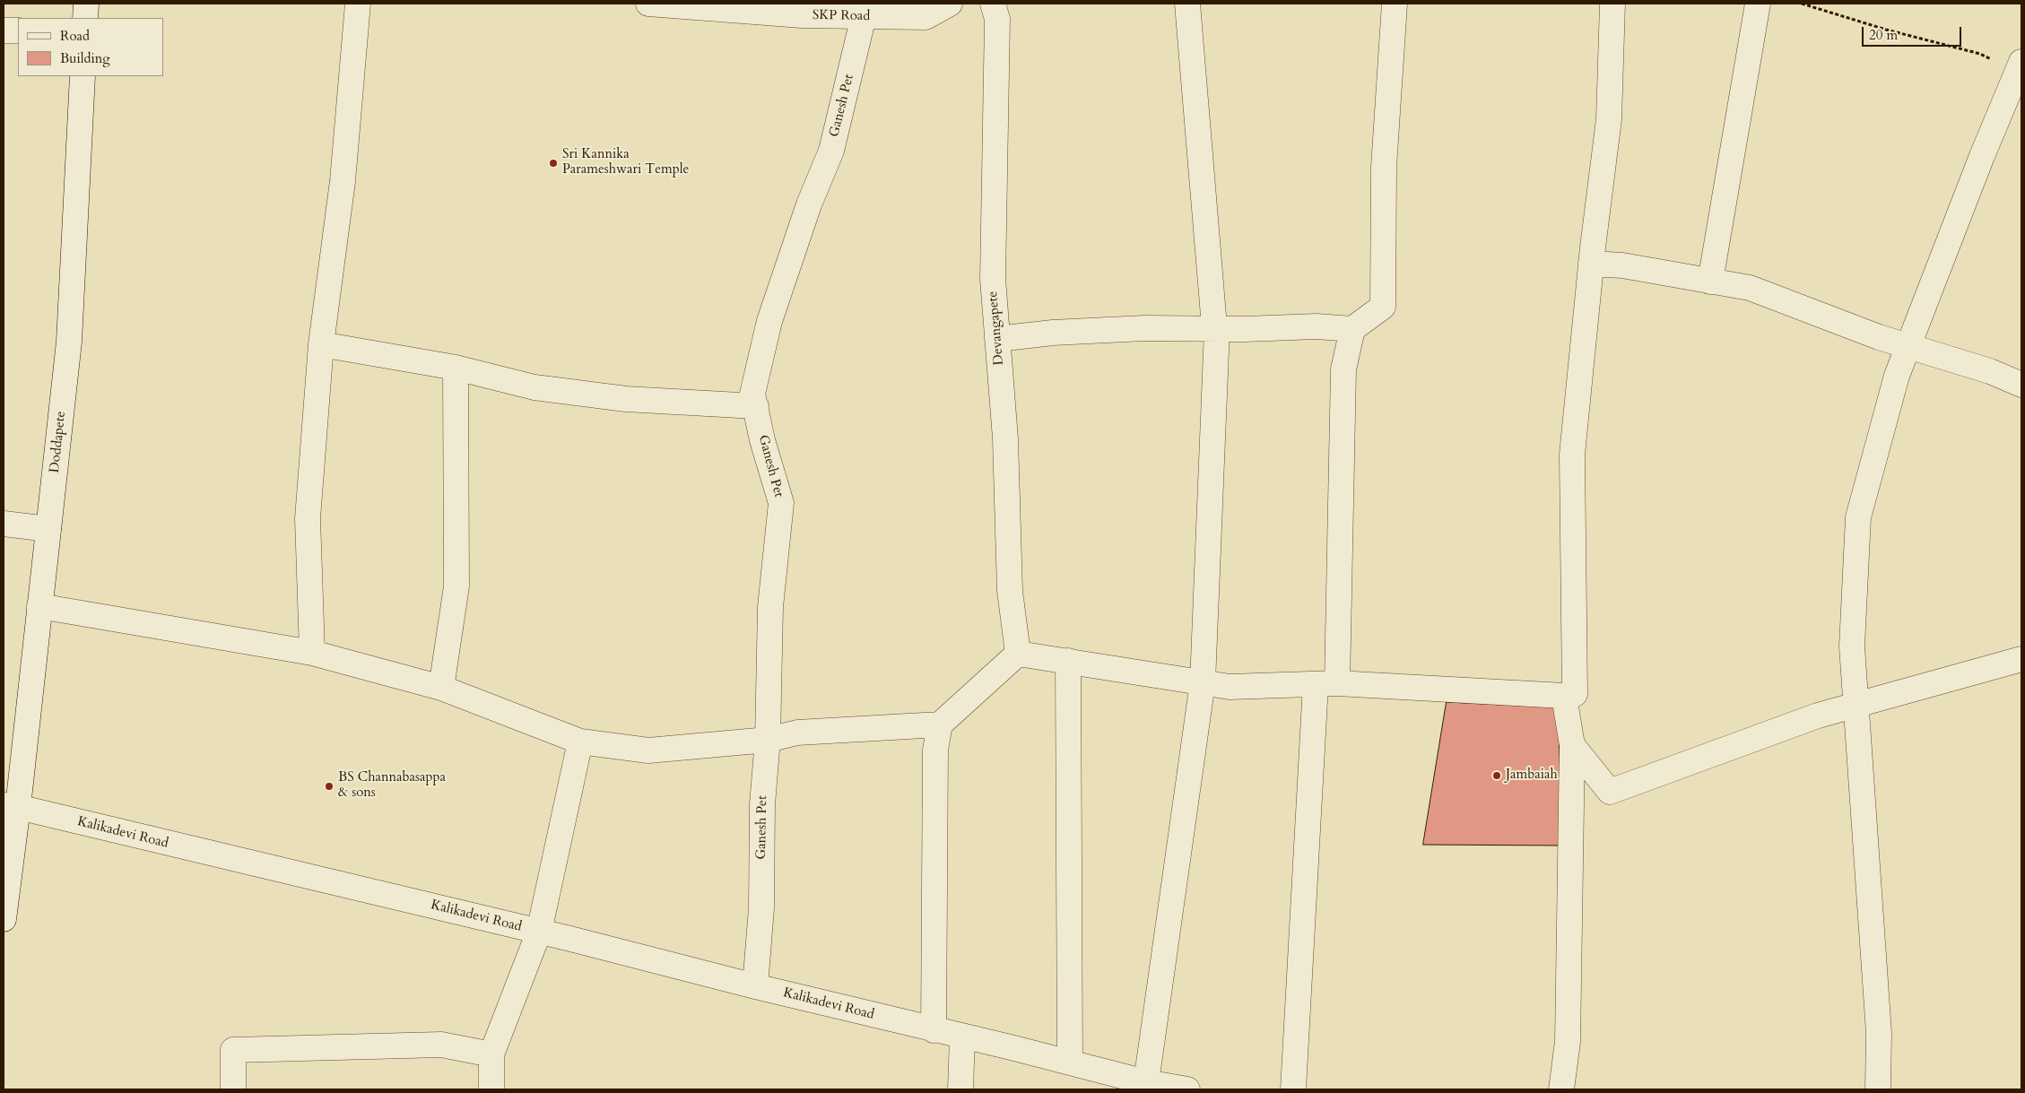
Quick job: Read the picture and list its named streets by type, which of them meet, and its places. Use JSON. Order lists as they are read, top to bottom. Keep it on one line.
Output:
{"streets":{"street":["SKP Road","Ganesh Pet","Devangapete","Doddapete","Kalikadevi Road"]},"crossings":[["SKP Road","Ganesh Pet"],["Ganesh Pet","Kalikadevi Road"],["Doddapete","Kalikadevi Road"]],"places":["Sri Kannika Parameshwari Temple","Jambaiah","BS Channabasappa & sons"],"legend":["Road","Building"],"scale_bar":"20 m"}
